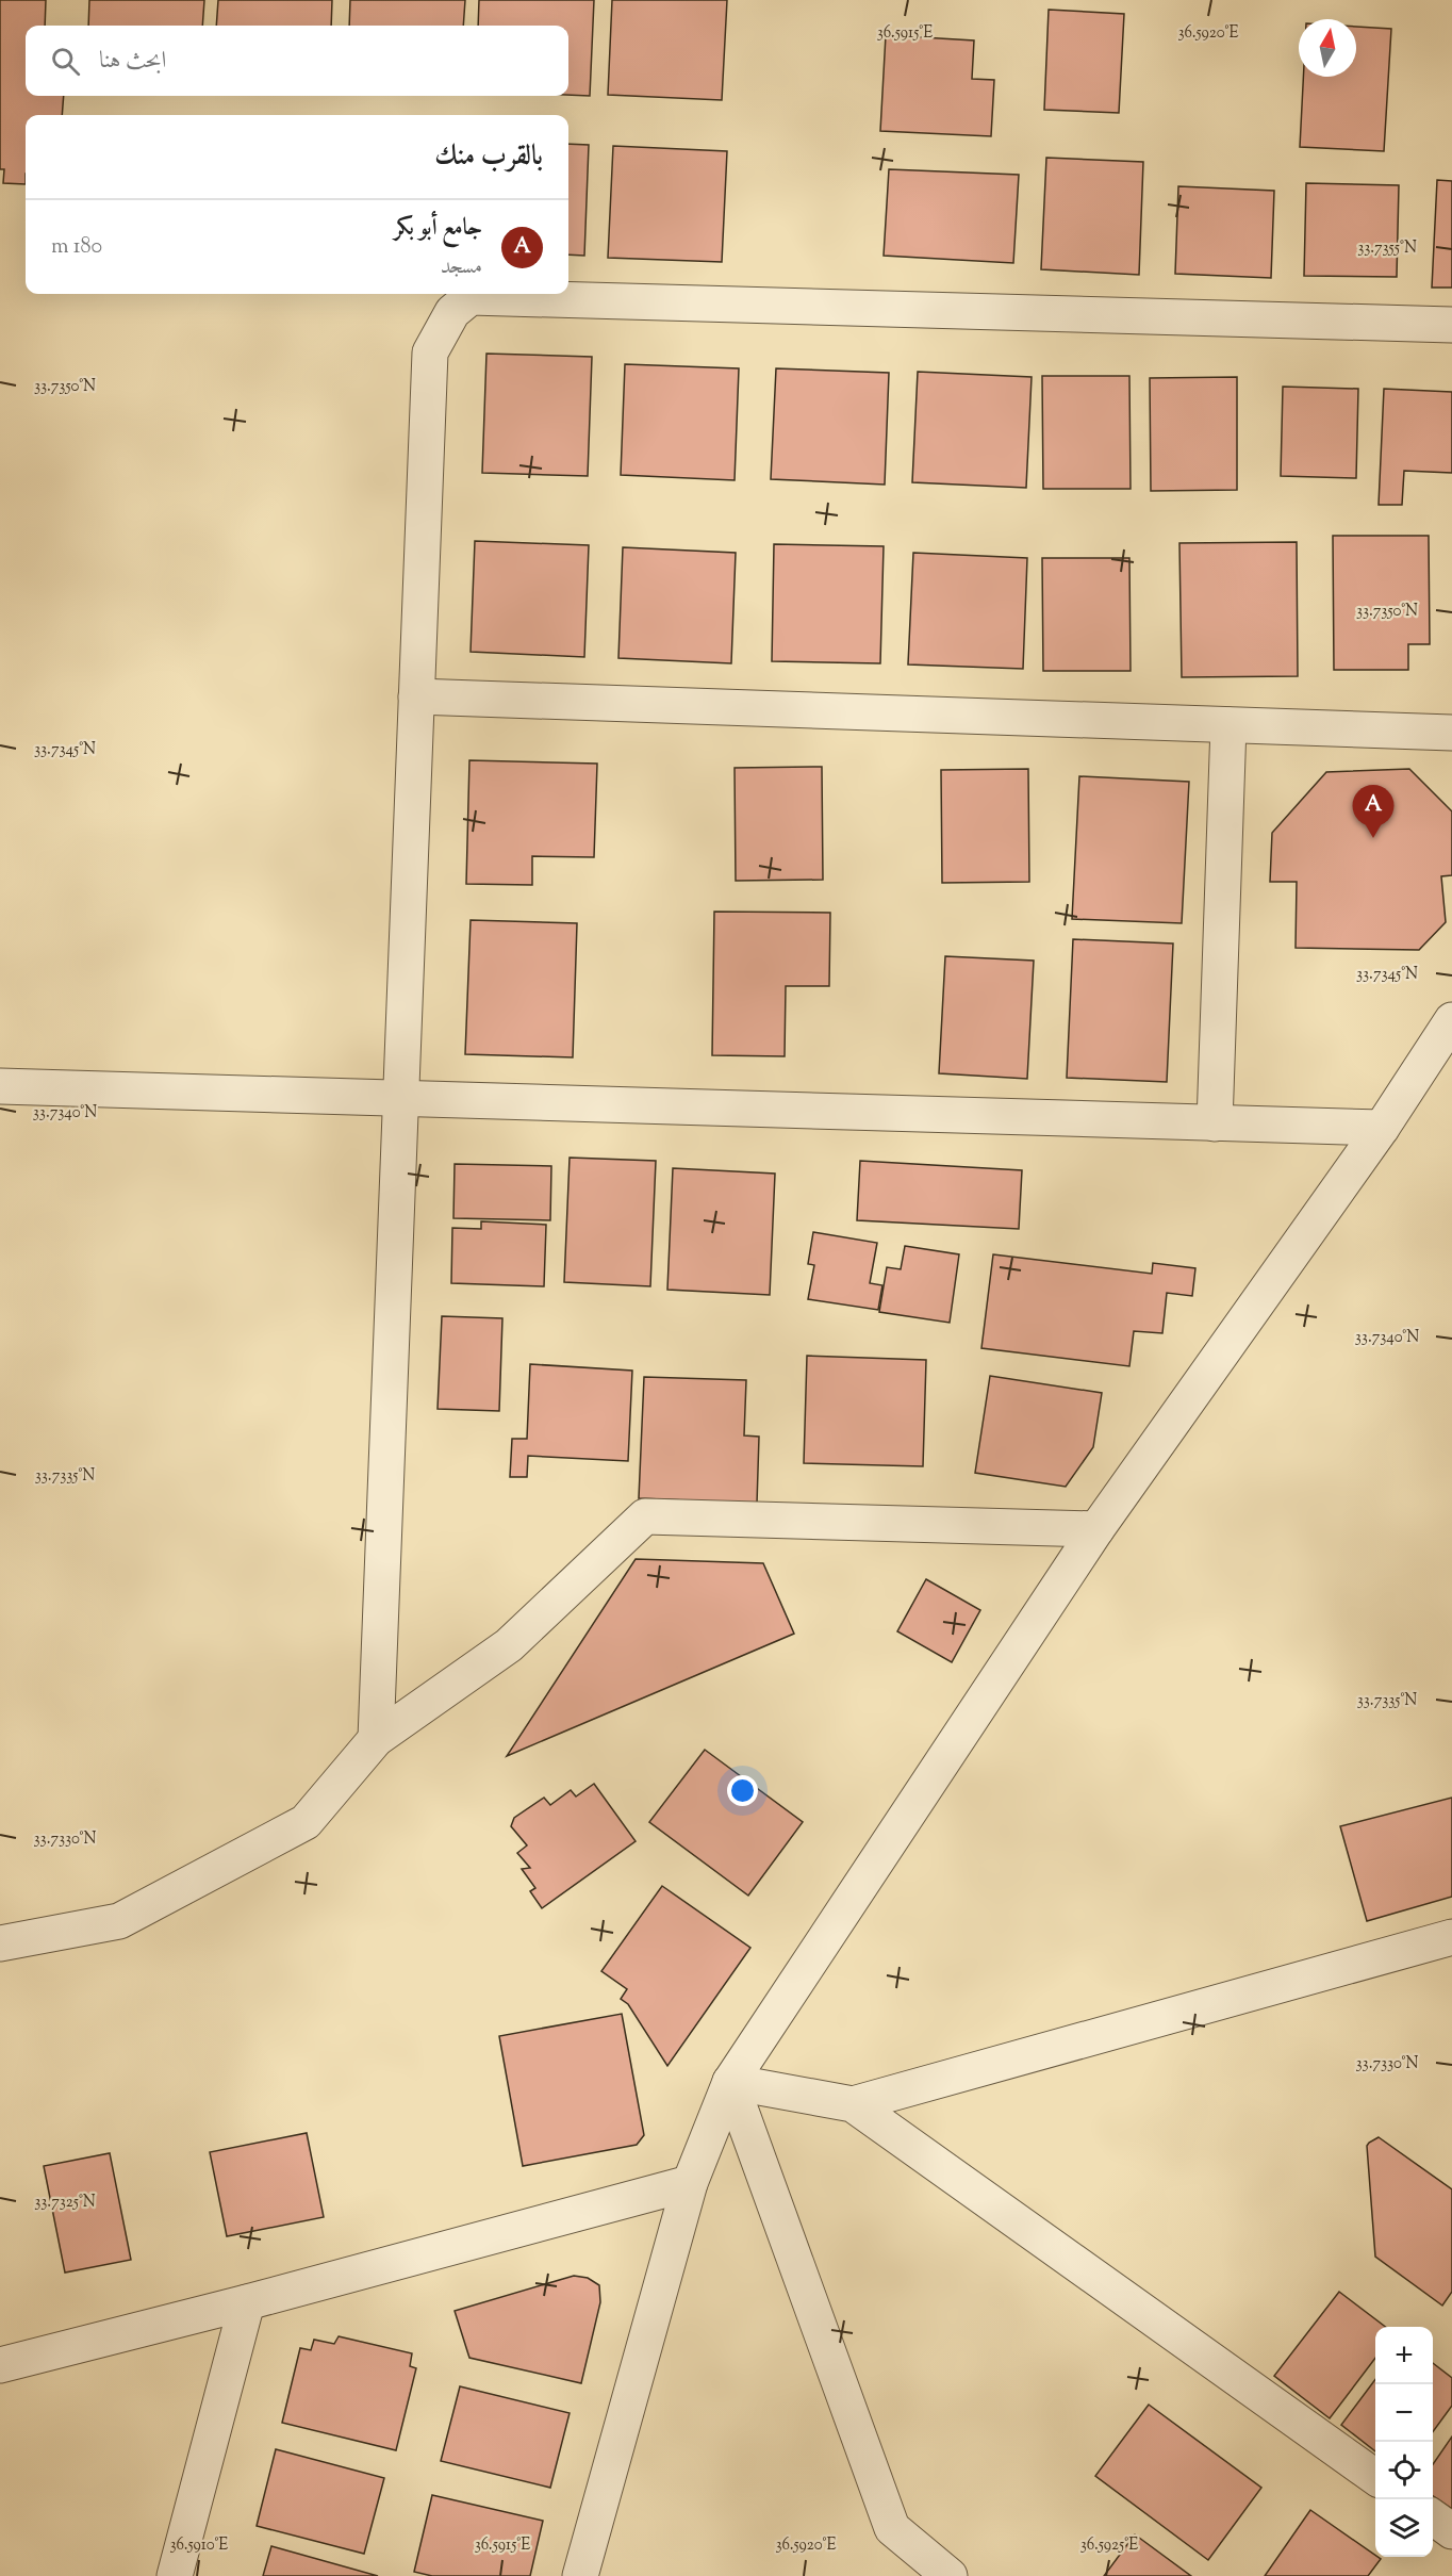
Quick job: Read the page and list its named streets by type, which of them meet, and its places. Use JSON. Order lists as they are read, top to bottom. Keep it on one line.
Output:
{"north":"top","page":{"search":"ابحث هنا","heading":"بالقرب منك","list":[{"mark":"A","name":"جامع أبو بكر","note":"مسجد","value":"180 m"}],"pins":"A","map_buttons":["+","−"]},"coordinates":["36.5915°E","36.5920°E","33.7355°N","33.7350°N","33.7345°N","33.7340°N","33.7335°N","33.7330°N","33.7325°N","36.5910°E","36.5925°E"]}
